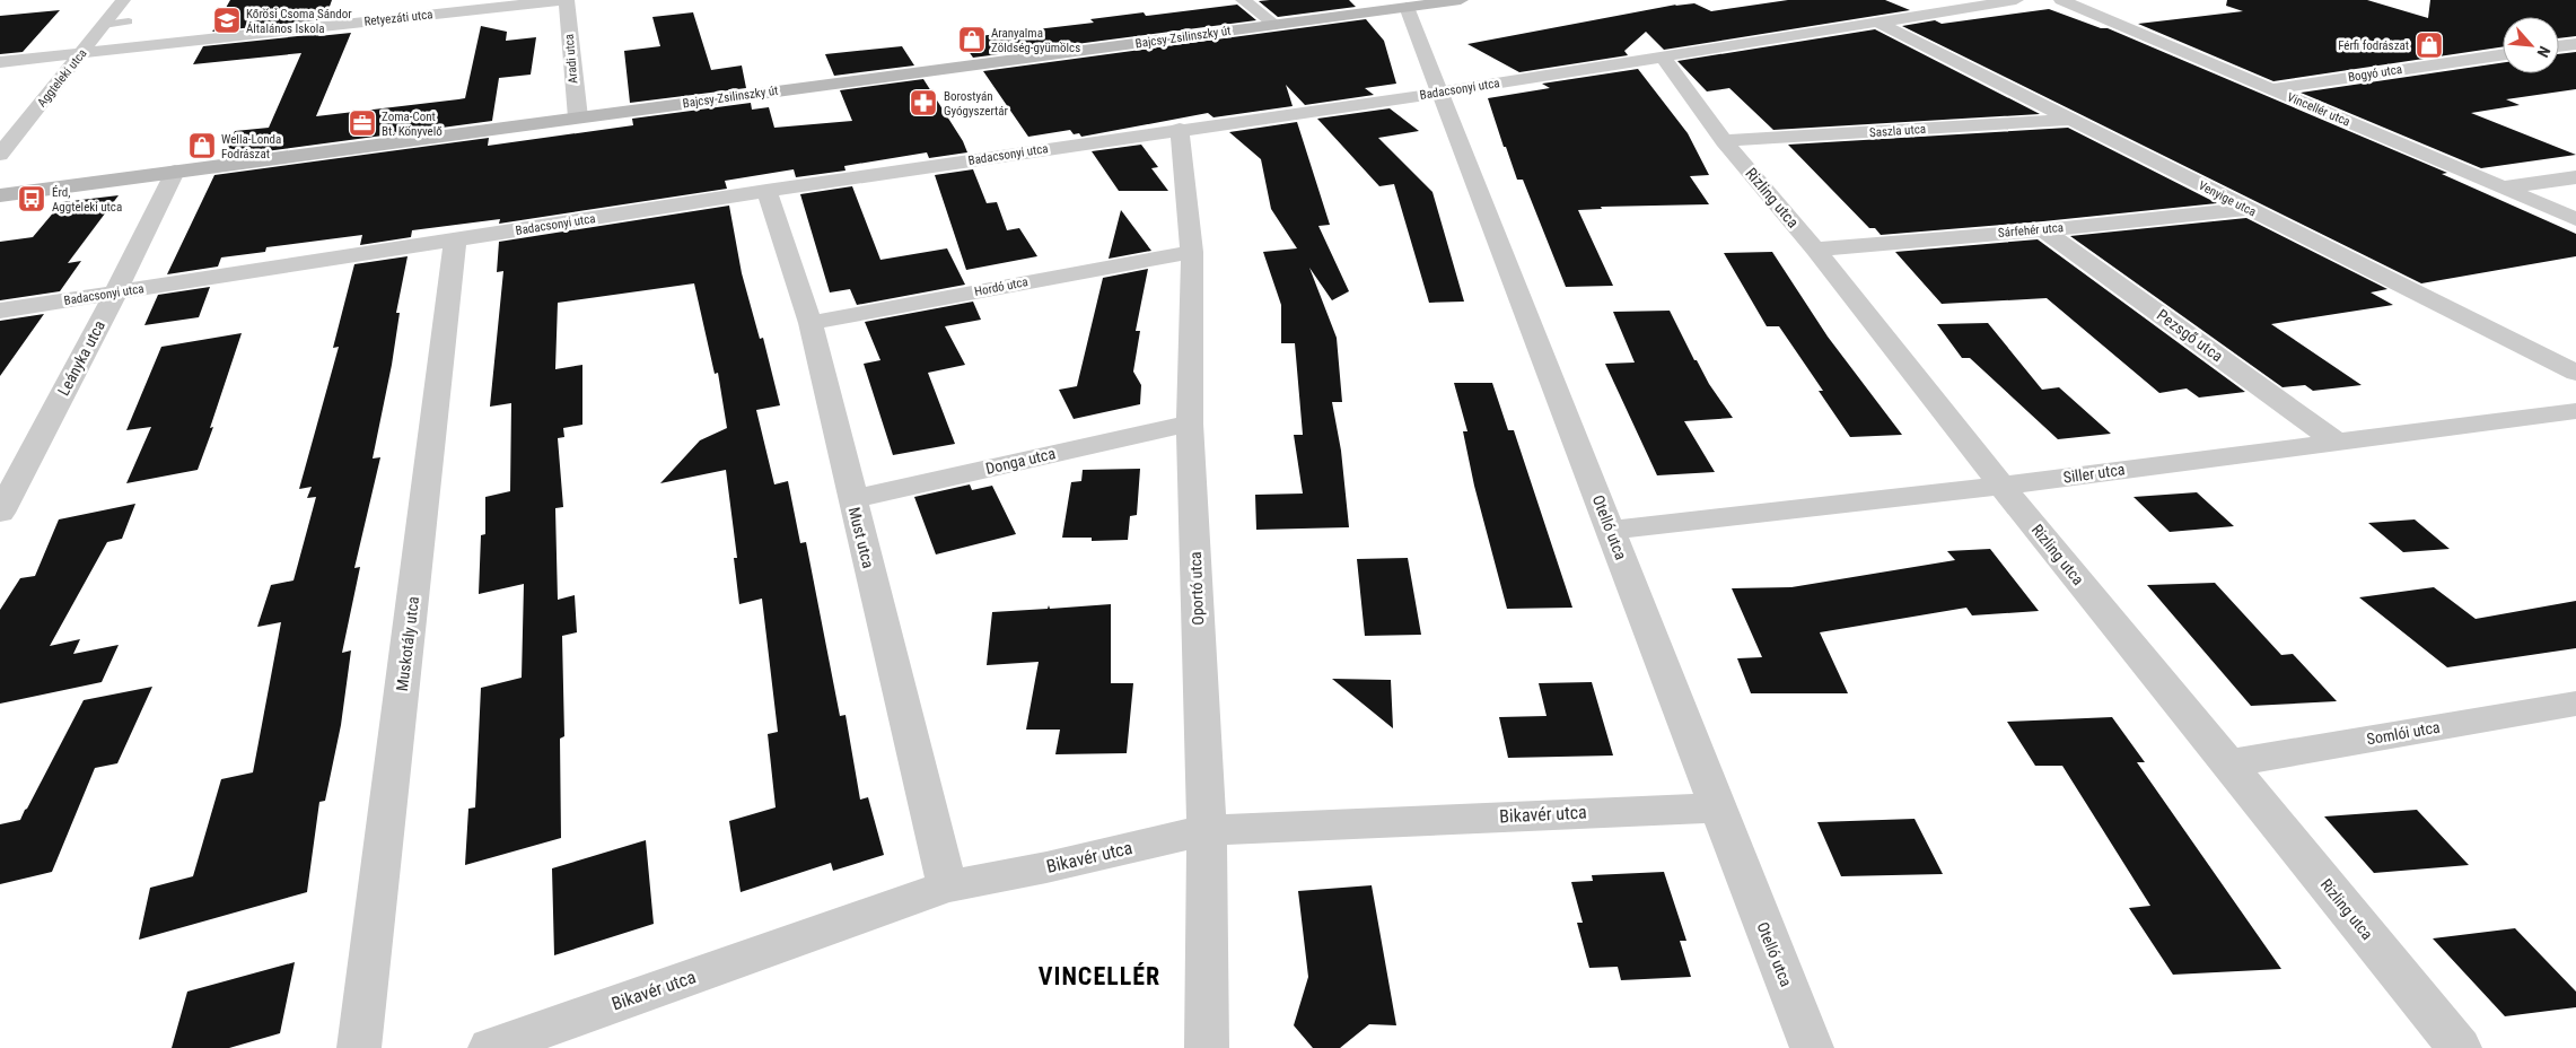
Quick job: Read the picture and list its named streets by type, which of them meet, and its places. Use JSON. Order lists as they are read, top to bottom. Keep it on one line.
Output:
{"streets":{"main road":["Bajcsy-Zsilinszky út"],"street":["Retyezáti utca","Aradi utca","Bogyó utca","Aggteleki utca","Badacsonyi utca","Vincellér utca","Saszla utca","Rizling utca","Venyige utca","Sárfehér utca","Hordó utca","Pezsgő utca","Leányka utca","Donga utca","Siller utca","Otelló utca","Must utca","Oportó utca","Muskotály utca","Somlói utca","Bikavér utca"]},"crossings":[["Retyezáti utca","Aradi utca"],["Retyezáti utca","Aggteleki utca"],["Bajcsy-Zsilinszky út","Aradi utca"],["Bajcsy-Zsilinszky út","Leányka utca"],["Bajcsy-Zsilinszky út","Otelló utca"],["Bogyó utca","Vincellér utca"],["Badacsonyi utca","Rizling utca"],["Badacsonyi utca","Venyige utca"],["Badacsonyi utca","Leányka utca"],["Badacsonyi utca","Otelló utca"],["Badacsonyi utca","Must utca"],["Badacsonyi utca","Oportó utca"],["Badacsonyi utca","Muskotály utca"],["Saszla utca","Rizling utca"],["Saszla utca","Venyige utca"],["Rizling utca","Sárfehér utca"],["Rizling utca","Siller utca"],["Rizling utca","Somlói utca"],["Venyige utca","Sárfehér utca"],["Sárfehér utca","Pezsgő utca"],["Hordó utca","Must utca"],["Hordó utca","Oportó utca"],["Pezsgő utca","Siller utca"],["Donga utca","Must utca"],["Donga utca","Oportó utca"],["Siller utca","Otelló utca"],["Otelló utca","Bikavér utca"],["Must utca","Bikavér utca"],["Oportó utca","Bikavér utca"]],"districts":["VINCELLÉR"],"places":{"school or university":["Kőrösi Csoma Sándor Általános Iskola"],"shop":["Aranyalma Zöldség-gyümölcs","Férfi fodrászat","Wella-Londa Fodrászat"],"pharmacy":["Borostyán Gyógyszertár"],"office":["Zoma-Cont Bt. Könyvelő"],"bus stop":["Érd, Aggteleki utca"]},"north":"bottom right"}
